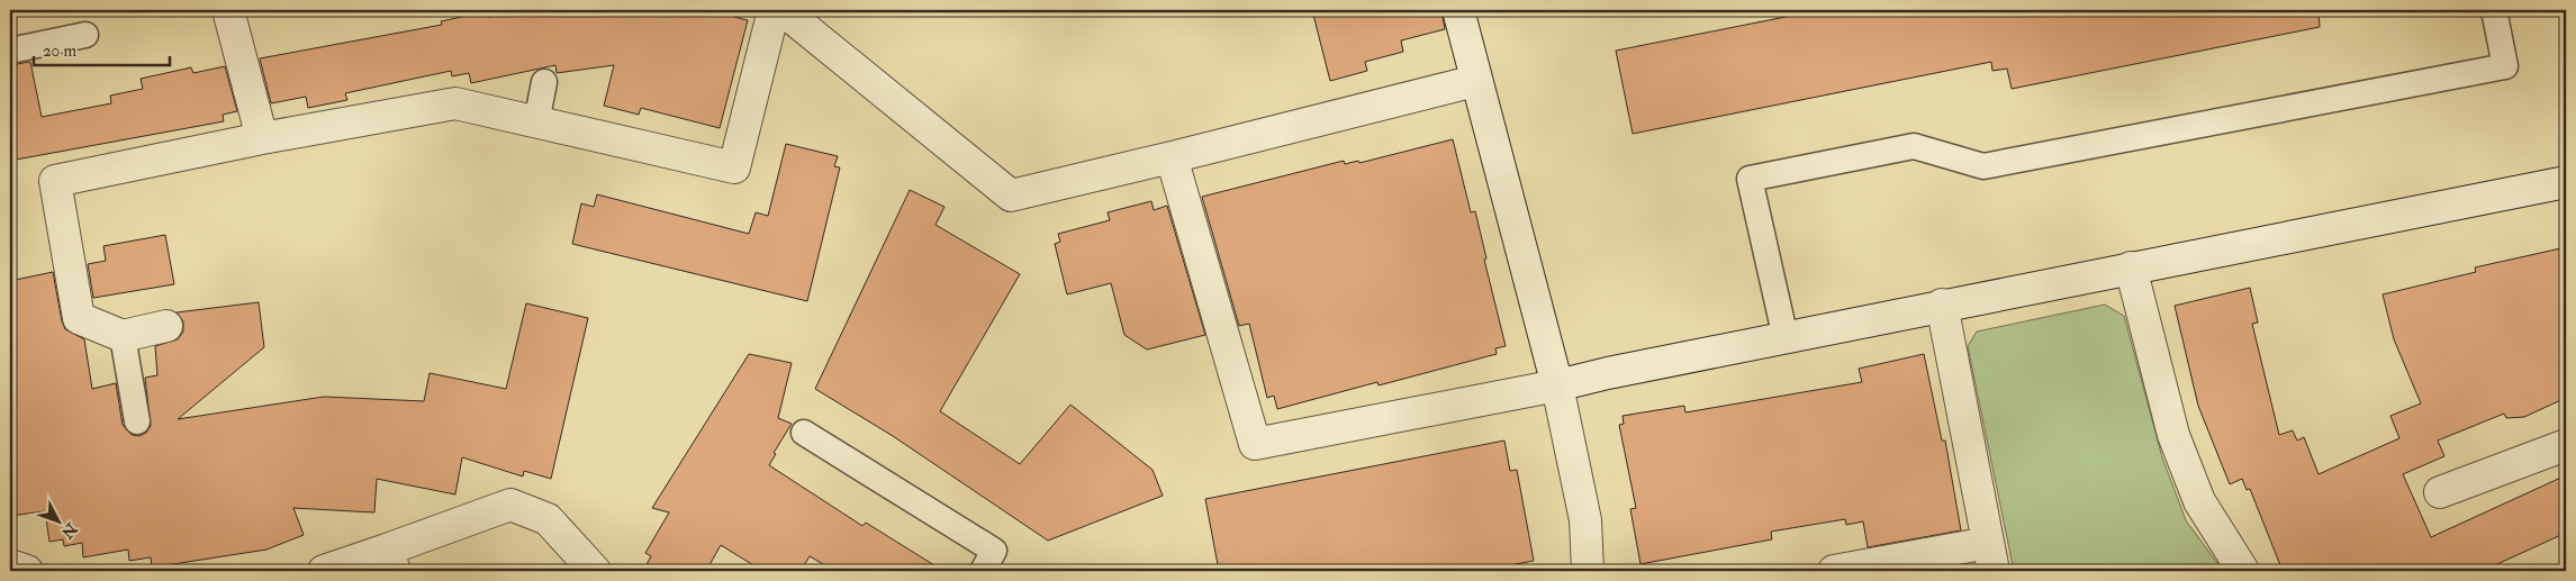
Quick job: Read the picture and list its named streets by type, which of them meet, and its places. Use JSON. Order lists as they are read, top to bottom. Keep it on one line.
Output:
{"scale_bar":"20 m","north":"bottom right"}
